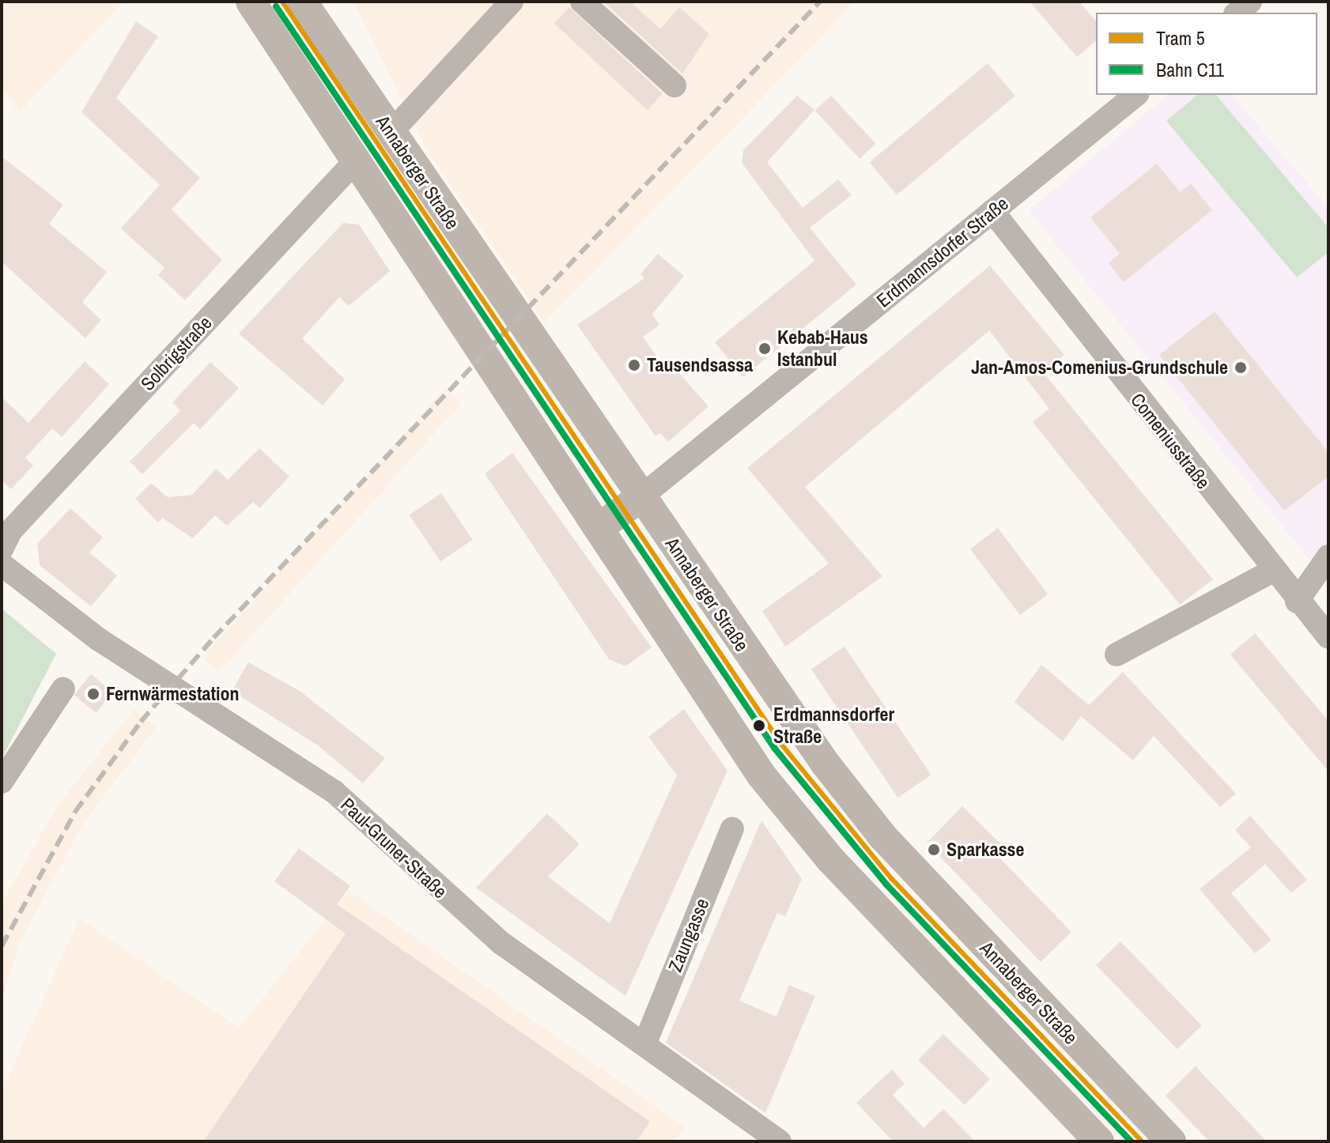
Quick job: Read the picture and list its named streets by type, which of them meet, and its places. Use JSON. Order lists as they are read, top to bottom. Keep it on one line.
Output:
{"streets":{"main road":["Annaberger Straße","Erdmannsdorfer Straße"],"street":["Solbrigstraße","Comeniusstraße","Paul-Gruner-Straße","Zaungasse"]},"crossings":[["Annaberger Straße","Erdmannsdorfer Straße"],["Erdmannsdorfer Straße","Comeniusstraße"],["Paul-Gruner-Straße","Zaungasse"]],"places":["Kebab-Haus Istanbul","Tausendsassa","Jan-Amos-Comenius-Grundschule","Fernwärmestation","Erdmannsdorfer Straße","Sparkasse"],"lines":["tram line 5","rail line C11"],"legend":["Tram 5","Bahn C11"]}
